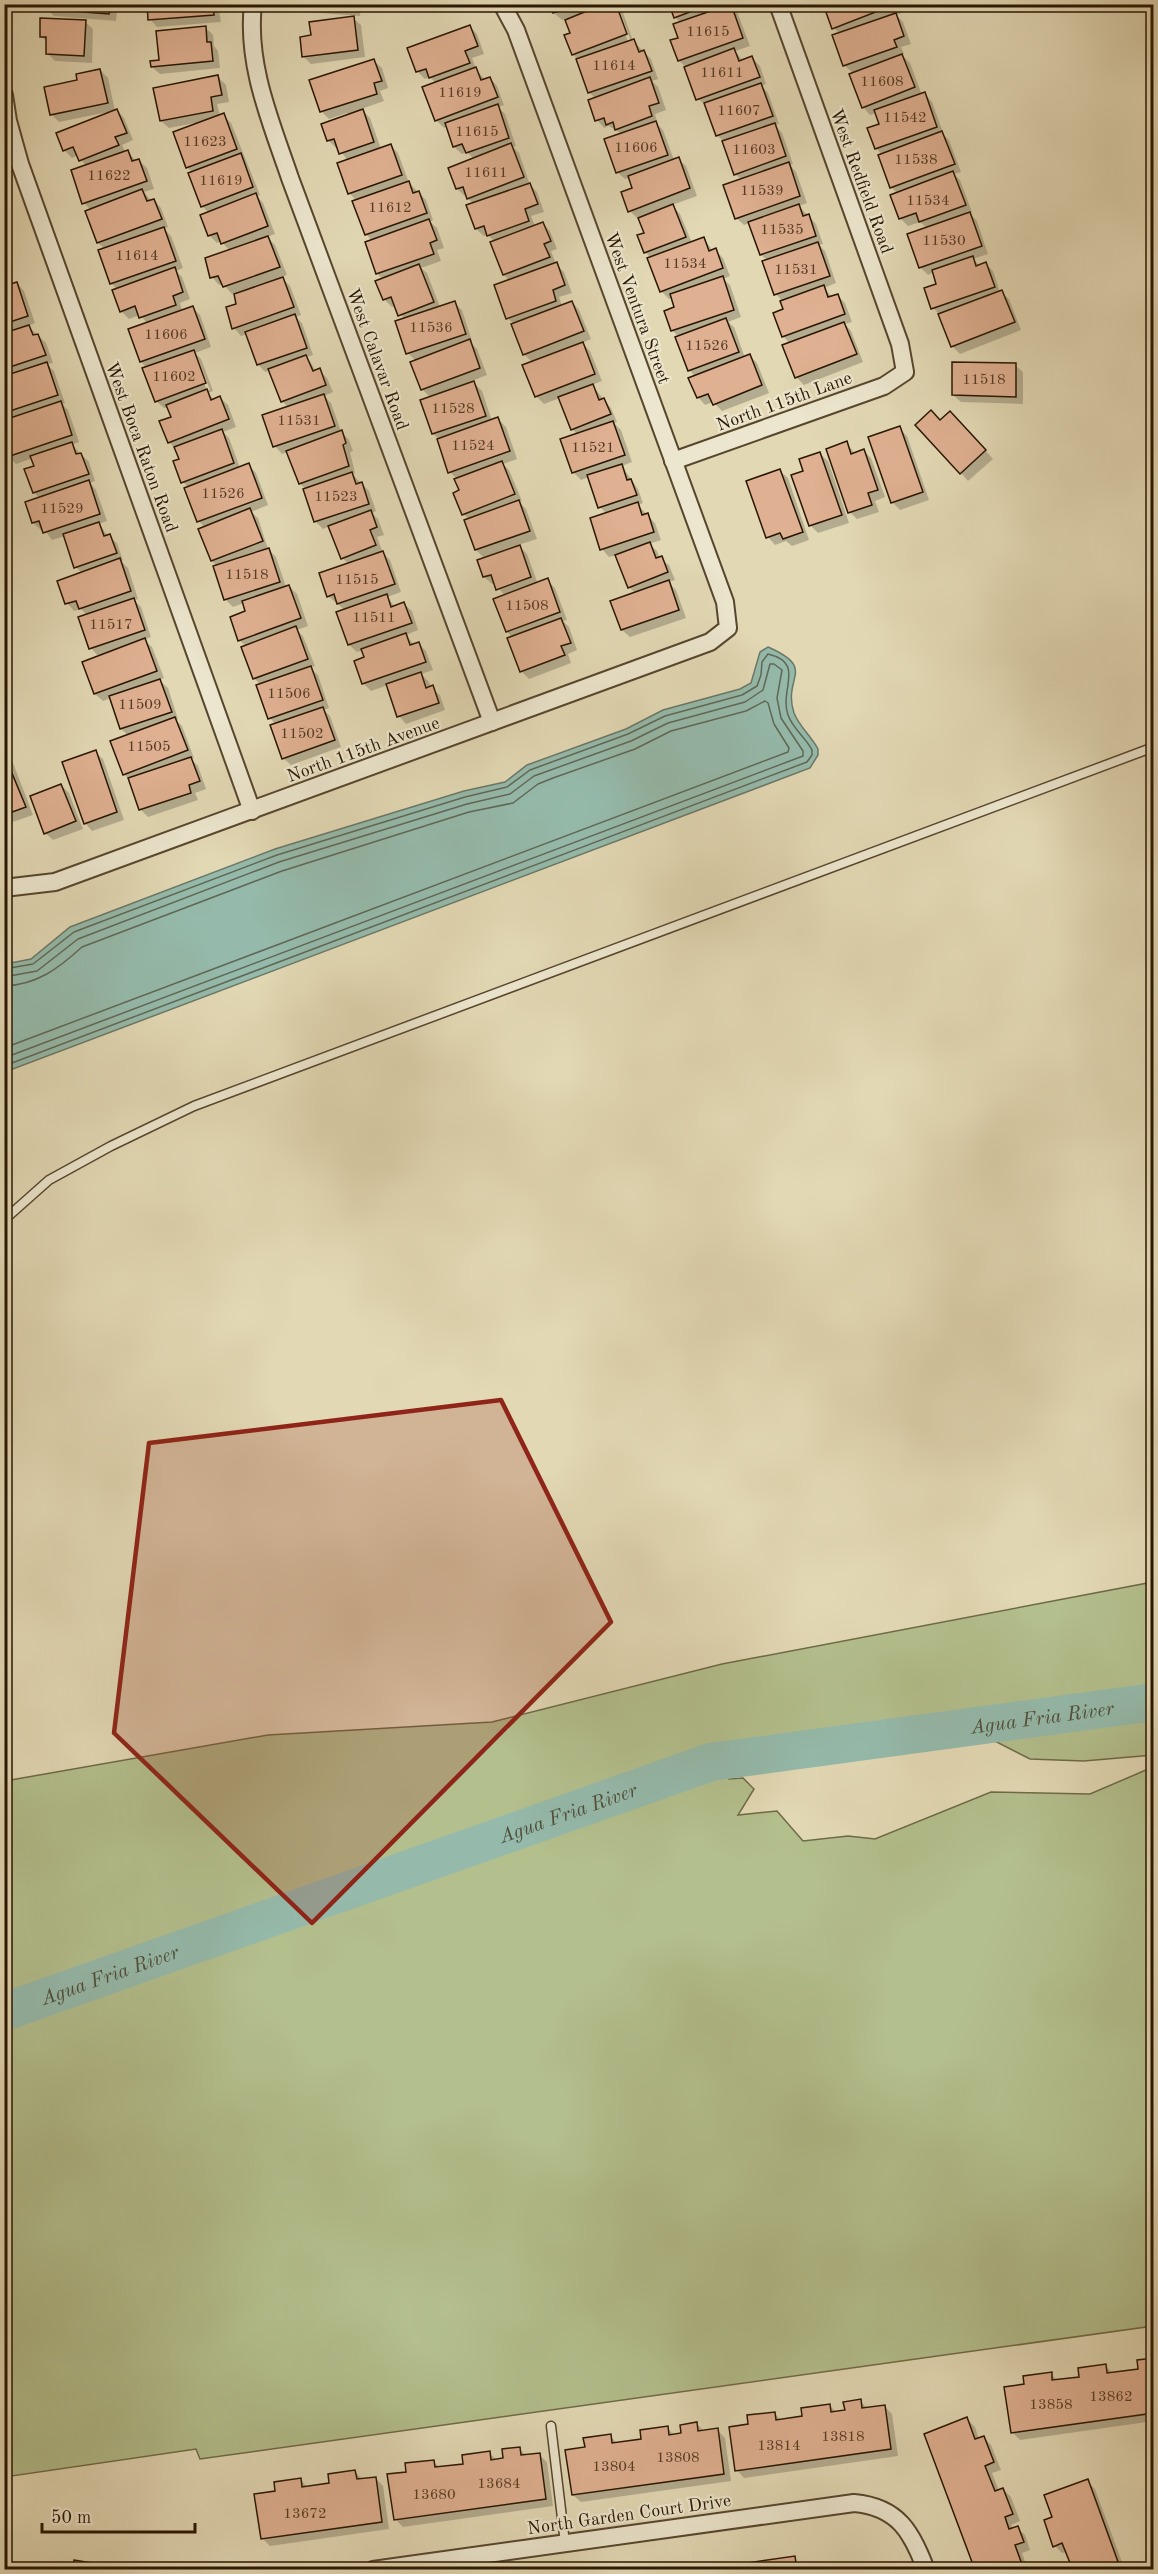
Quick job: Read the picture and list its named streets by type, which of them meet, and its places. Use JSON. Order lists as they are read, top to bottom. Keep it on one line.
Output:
{"streets":{"street":["West Redfield Road","West Ventura Street","West Calavar Road","North 115th Lane","West Boca Raton Road","North 115th Avenue","North Garden Court Drive"]},"crossings":[["West Redfield Road","North 115th Lane"],["West Ventura Street","North 115th Lane"],["West Ventura Street","North 115th Avenue"],["West Calavar Road","North 115th Avenue"],["West Boca Raton Road","North 115th Avenue"]],"water":["Agua Fria River"],"house_numbers":["11615","11614","11611","11608","11619","11607","11542","11615","11623","11606","11603","11538","11611","11622","11619","11539","11534","11612","11535","11530","11614","11534","11531","11536","11606","11526","11602","11518","11528","11531","11524","11521","11526","11523","11529","11518","11515","11508","11511","11517","11506","11509","11502","11505","13862","13858","13818","13814","13808","13804","13684","13680","13672"],"scale_bar":"50 m"}
